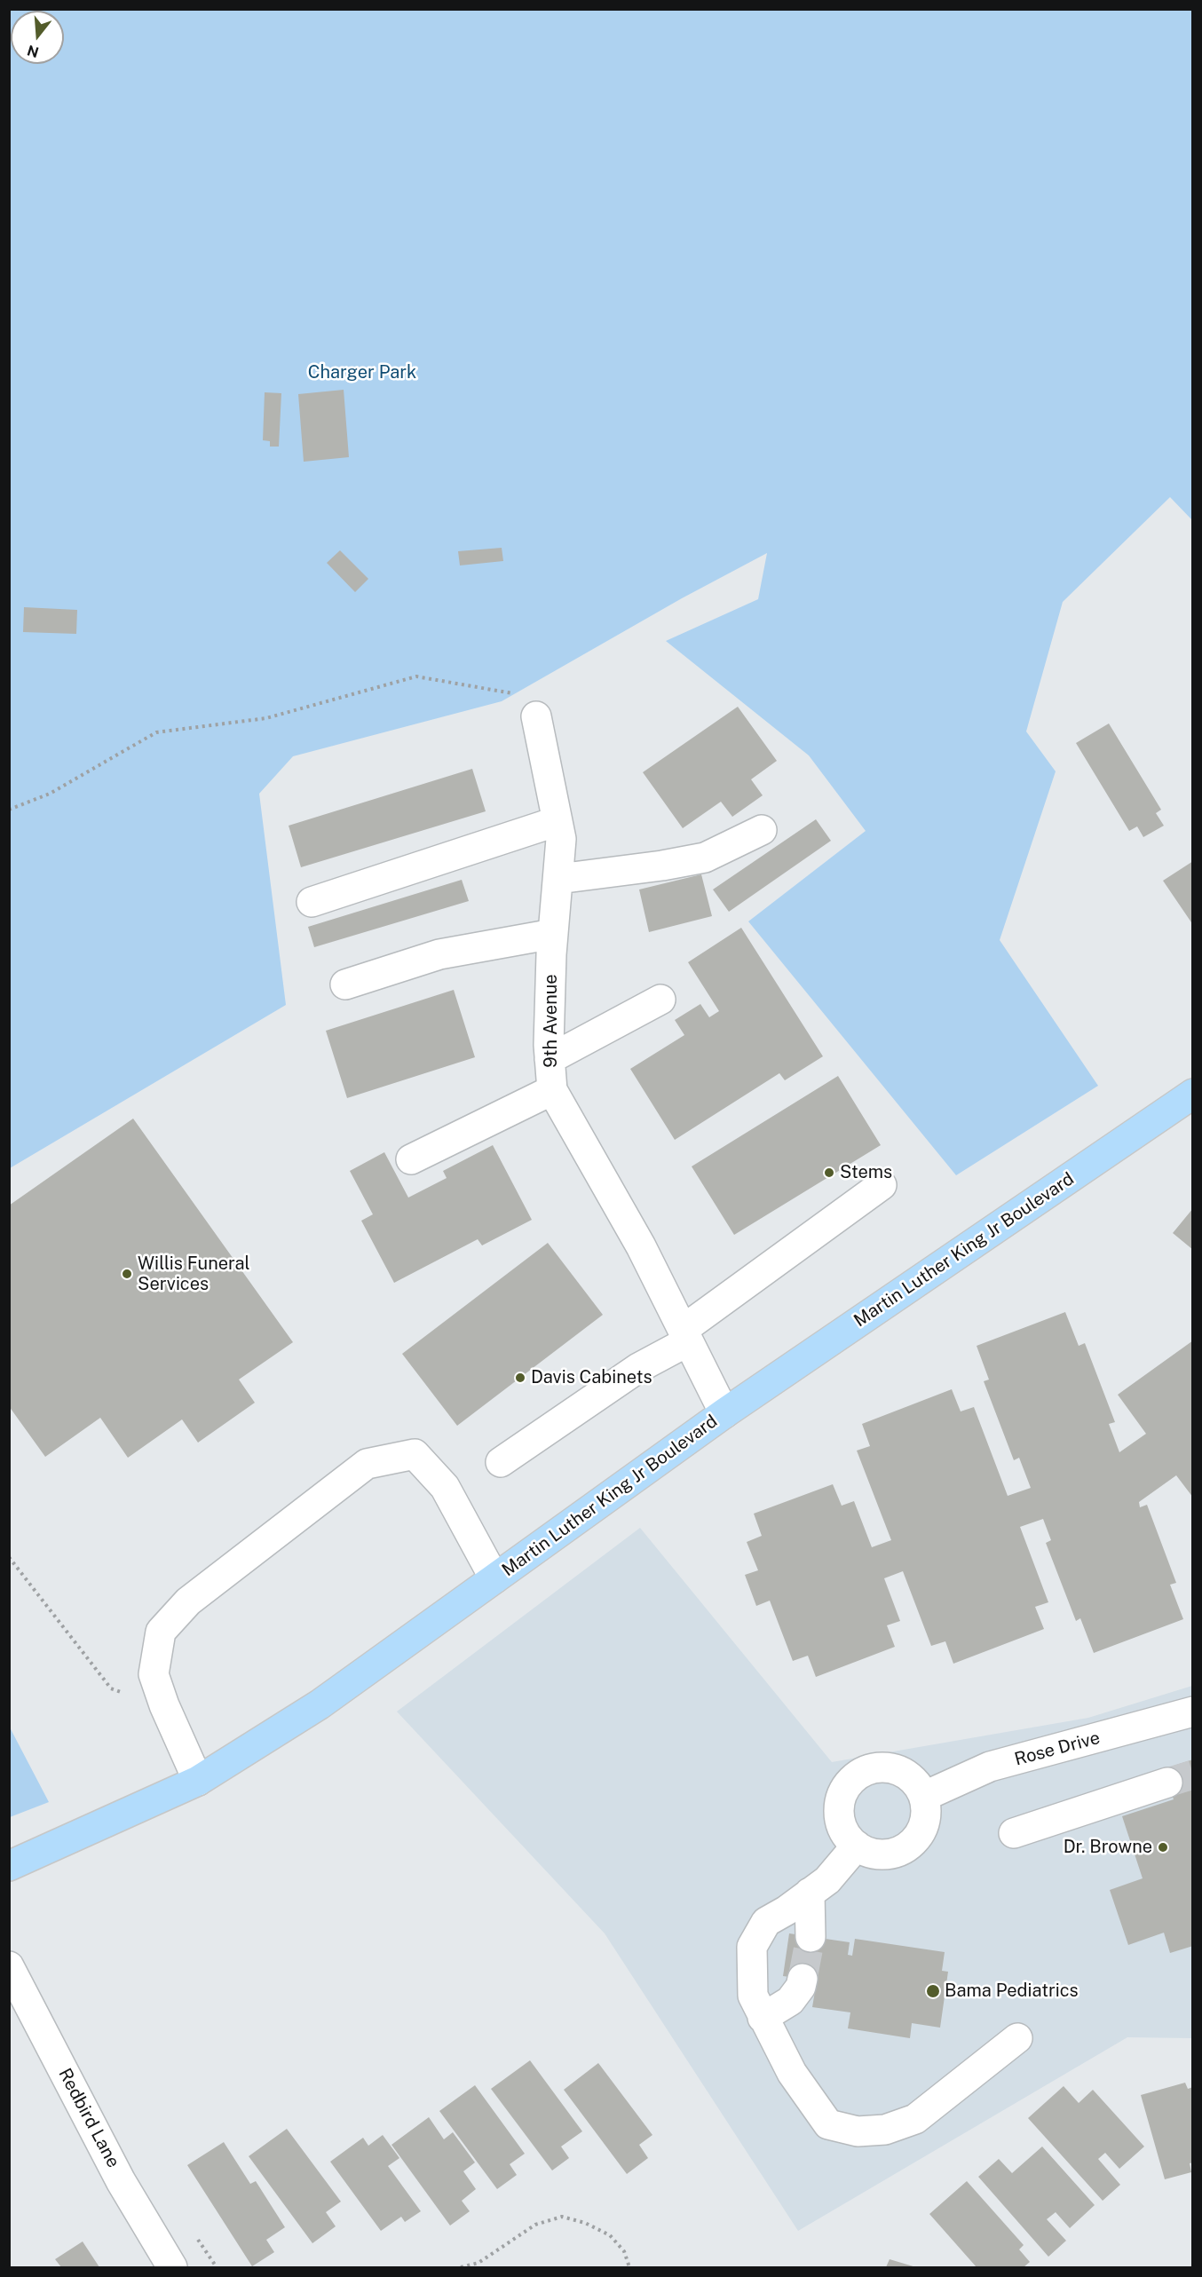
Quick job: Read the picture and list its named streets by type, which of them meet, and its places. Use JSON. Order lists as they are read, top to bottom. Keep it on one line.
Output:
{"streets":{"main road":["Martin Luther King Jr Boulevard"],"street":["9th Avenue","Rose Drive","Redbird Lane"]},"crossings":[["9th Avenue","Martin Luther King Jr Boulevard"]],"parks":["Charger Park"],"places":["Stems","Willis Funeral Services","Davis Cabinets","Dr. Browne","Bama Pediatrics"],"north":"bottom"}
